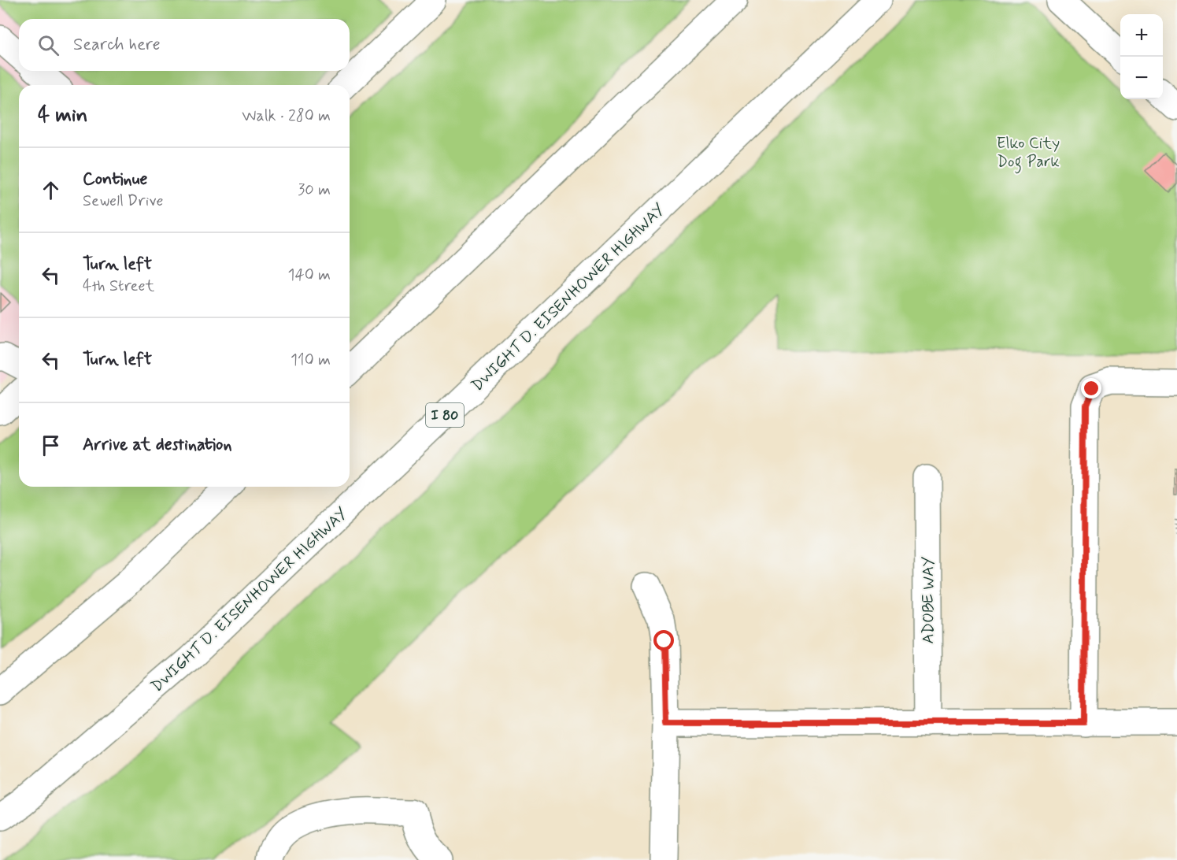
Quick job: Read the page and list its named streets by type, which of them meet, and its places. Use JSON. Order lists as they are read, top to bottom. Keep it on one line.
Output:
{"streets":{"main road":["DWIGHT D. EISENHOWER HIGHWAY","I 80","ADOBE WAY"]},"parks":["Elko City Dog Park"],"page":{"map_buttons":["+","−"],"search":"Search here","heading":["4 min","Walk · 280 m"],"list":[["Continue","Sewell Drive","30 m"],["Turn left","4th Street","140 m"],["Turn left","110 m"],"Arrive at destination"]}}
